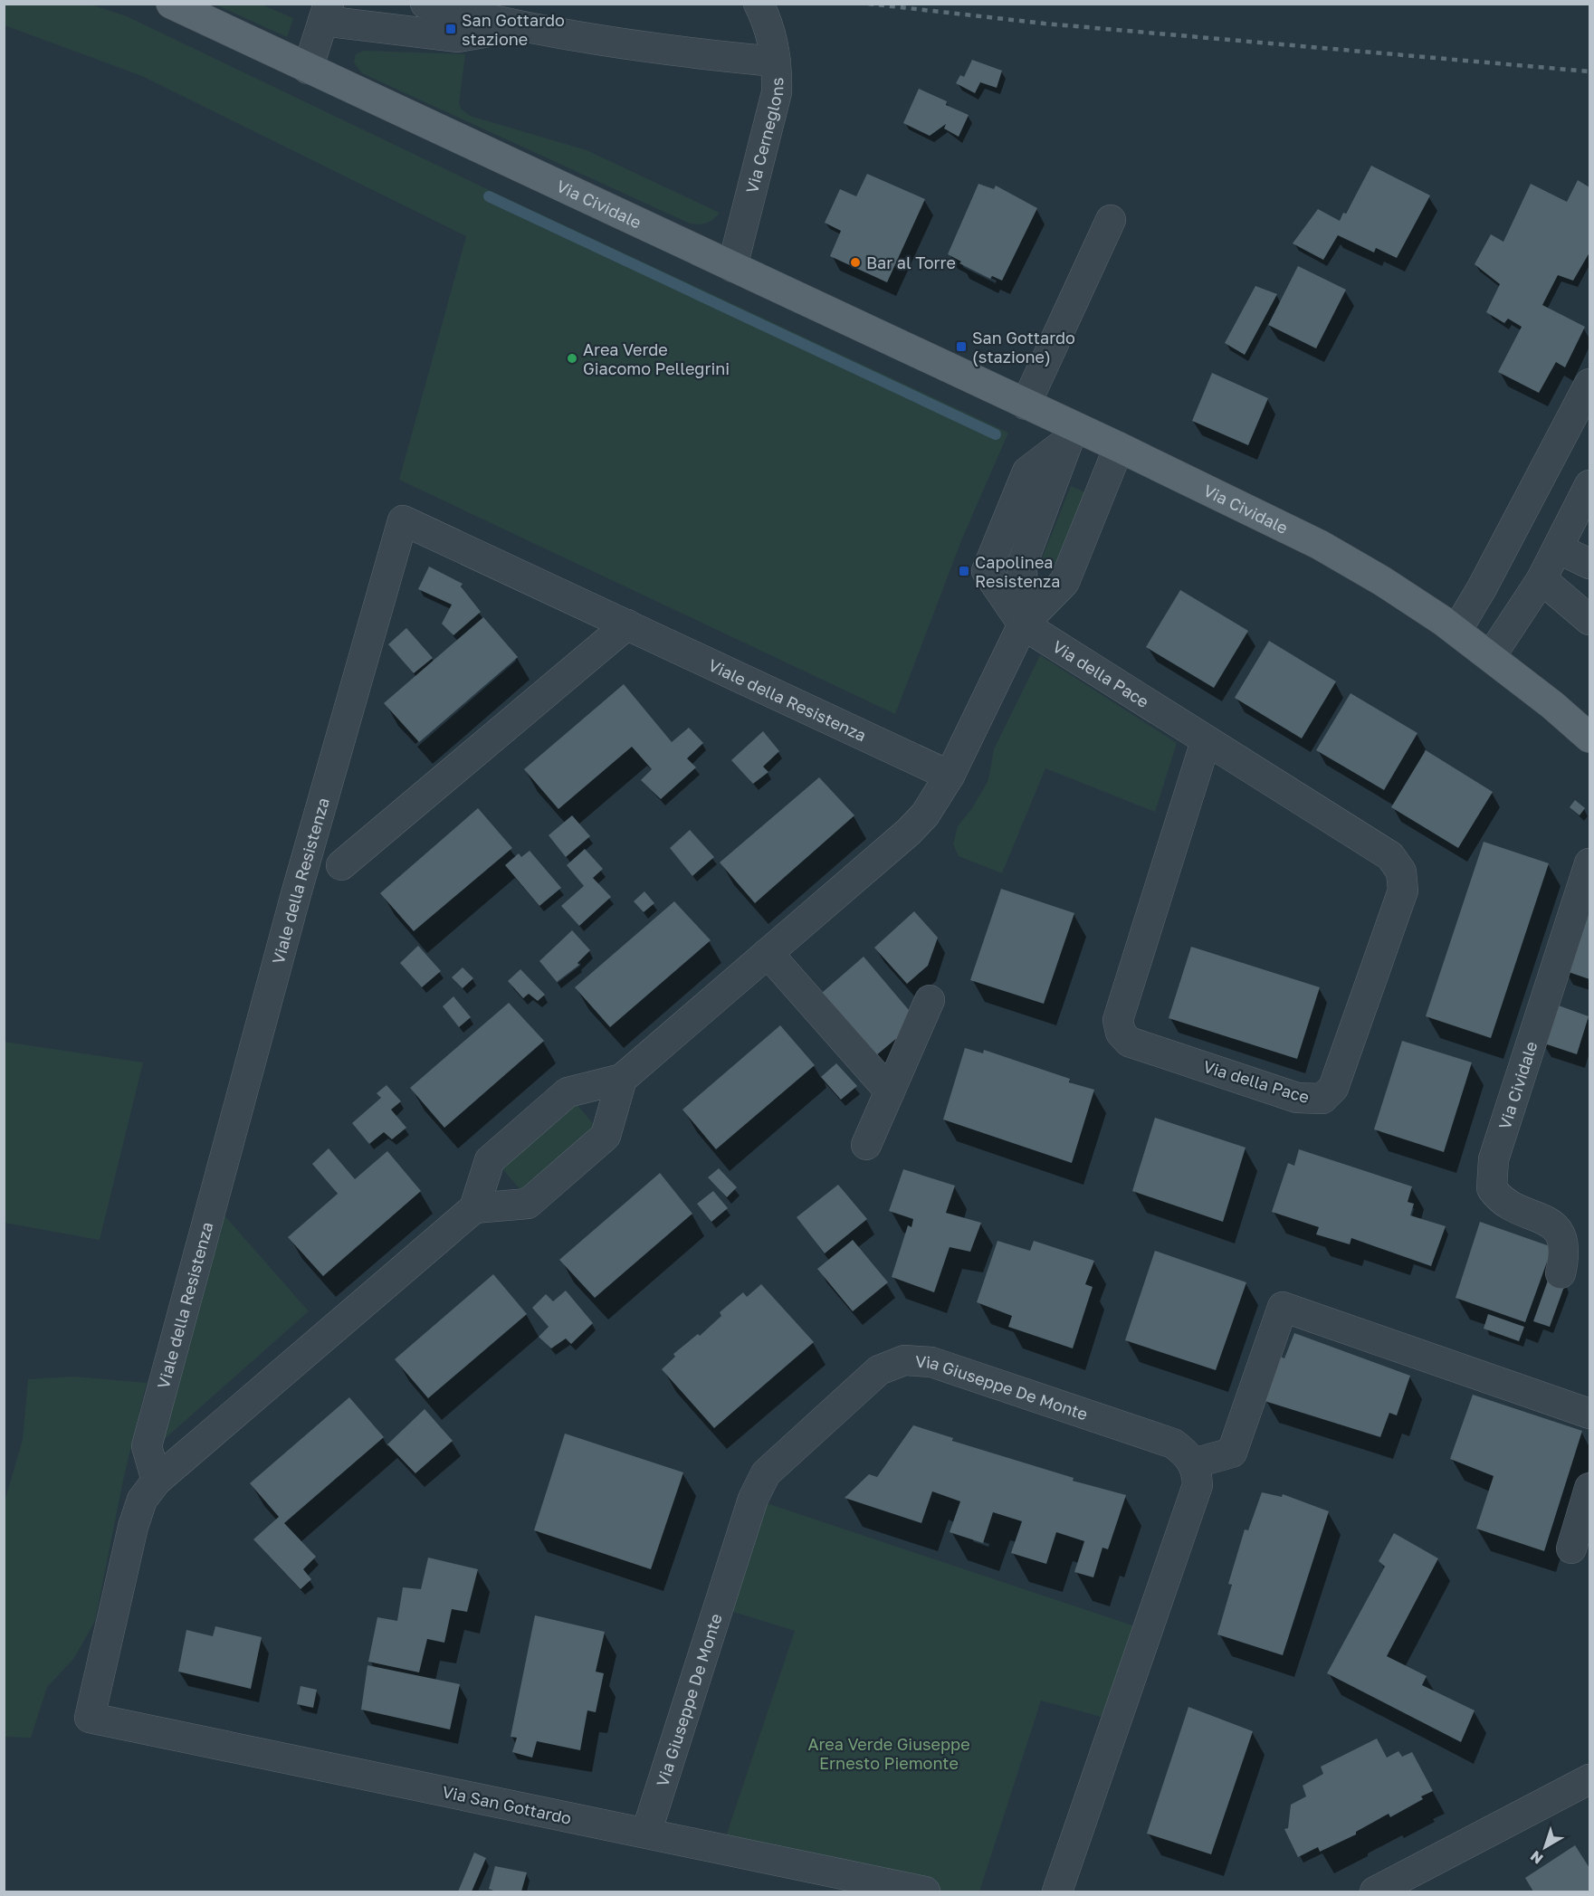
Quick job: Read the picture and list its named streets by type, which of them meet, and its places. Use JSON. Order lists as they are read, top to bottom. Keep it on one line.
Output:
{"streets":{"main road":["Via Cividale"],"street":["Via Cerneglons","Via della Pace","Viale della Resistenza","Via Giuseppe De Monte","Via San Gottardo"]},"crossings":[["Via Cerneglons","Via Cividale"],["Viale della Resistenza","Via San Gottardo"],["Via Giuseppe De Monte","Via San Gottardo"]],"parks":["Area Verde Giuseppe Ernesto Piemonte"],"places":{"transit":["San Gottardo stazione","San Gottardo (stazione)","Capolinea Resistenza"],"other":["Bar al Torre","Area Verde Giacomo Pellegrini"]},"north":"bottom left"}
